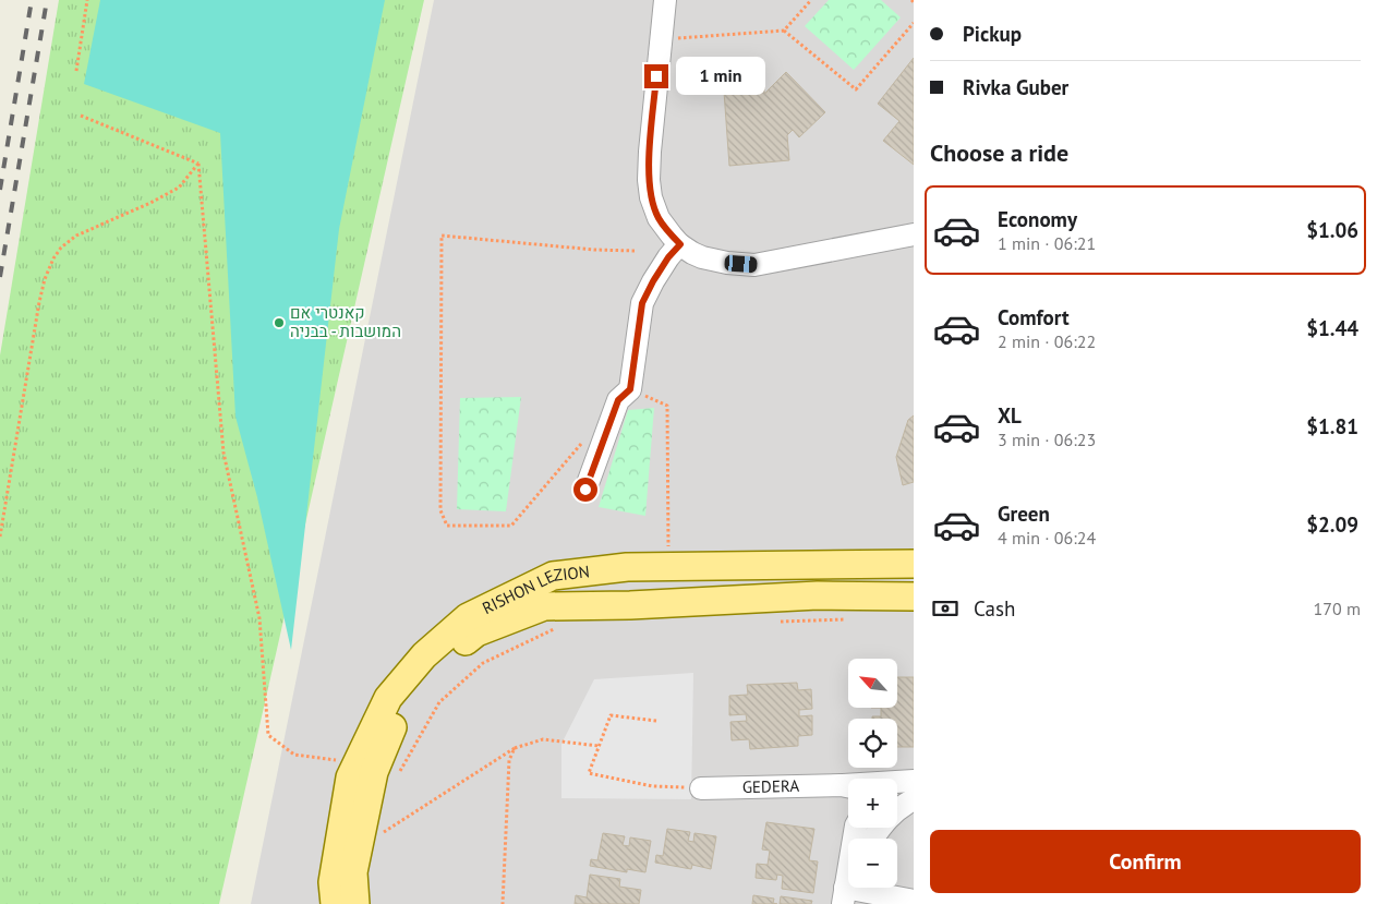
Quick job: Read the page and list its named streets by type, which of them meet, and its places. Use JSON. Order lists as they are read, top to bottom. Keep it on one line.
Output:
{"streets":{"main road":["RISHON LEZION"],"street":["GEDERA"]},"places":["קאנטרי אם המושבות - בבניה"],"north":"top left","page":{"banner":["Pickup","Rivka Guber"],"bubble":"1 min","heading":"Choose a ride","list":[{"name":"Economy","note":"1 min · 06:21","value":"$1.06"},{"name":"Comfort","note":"2 min · 06:22","value":"$1.44"},{"name":"XL","note":"3 min · 06:23","value":"$1.81"},{"name":"Green","note":"4 min · 06:24","value":"$2.09"}],"pay":["Cash","170 m"],"map_buttons":["+","−"],"buttons":"Confirm"}}
